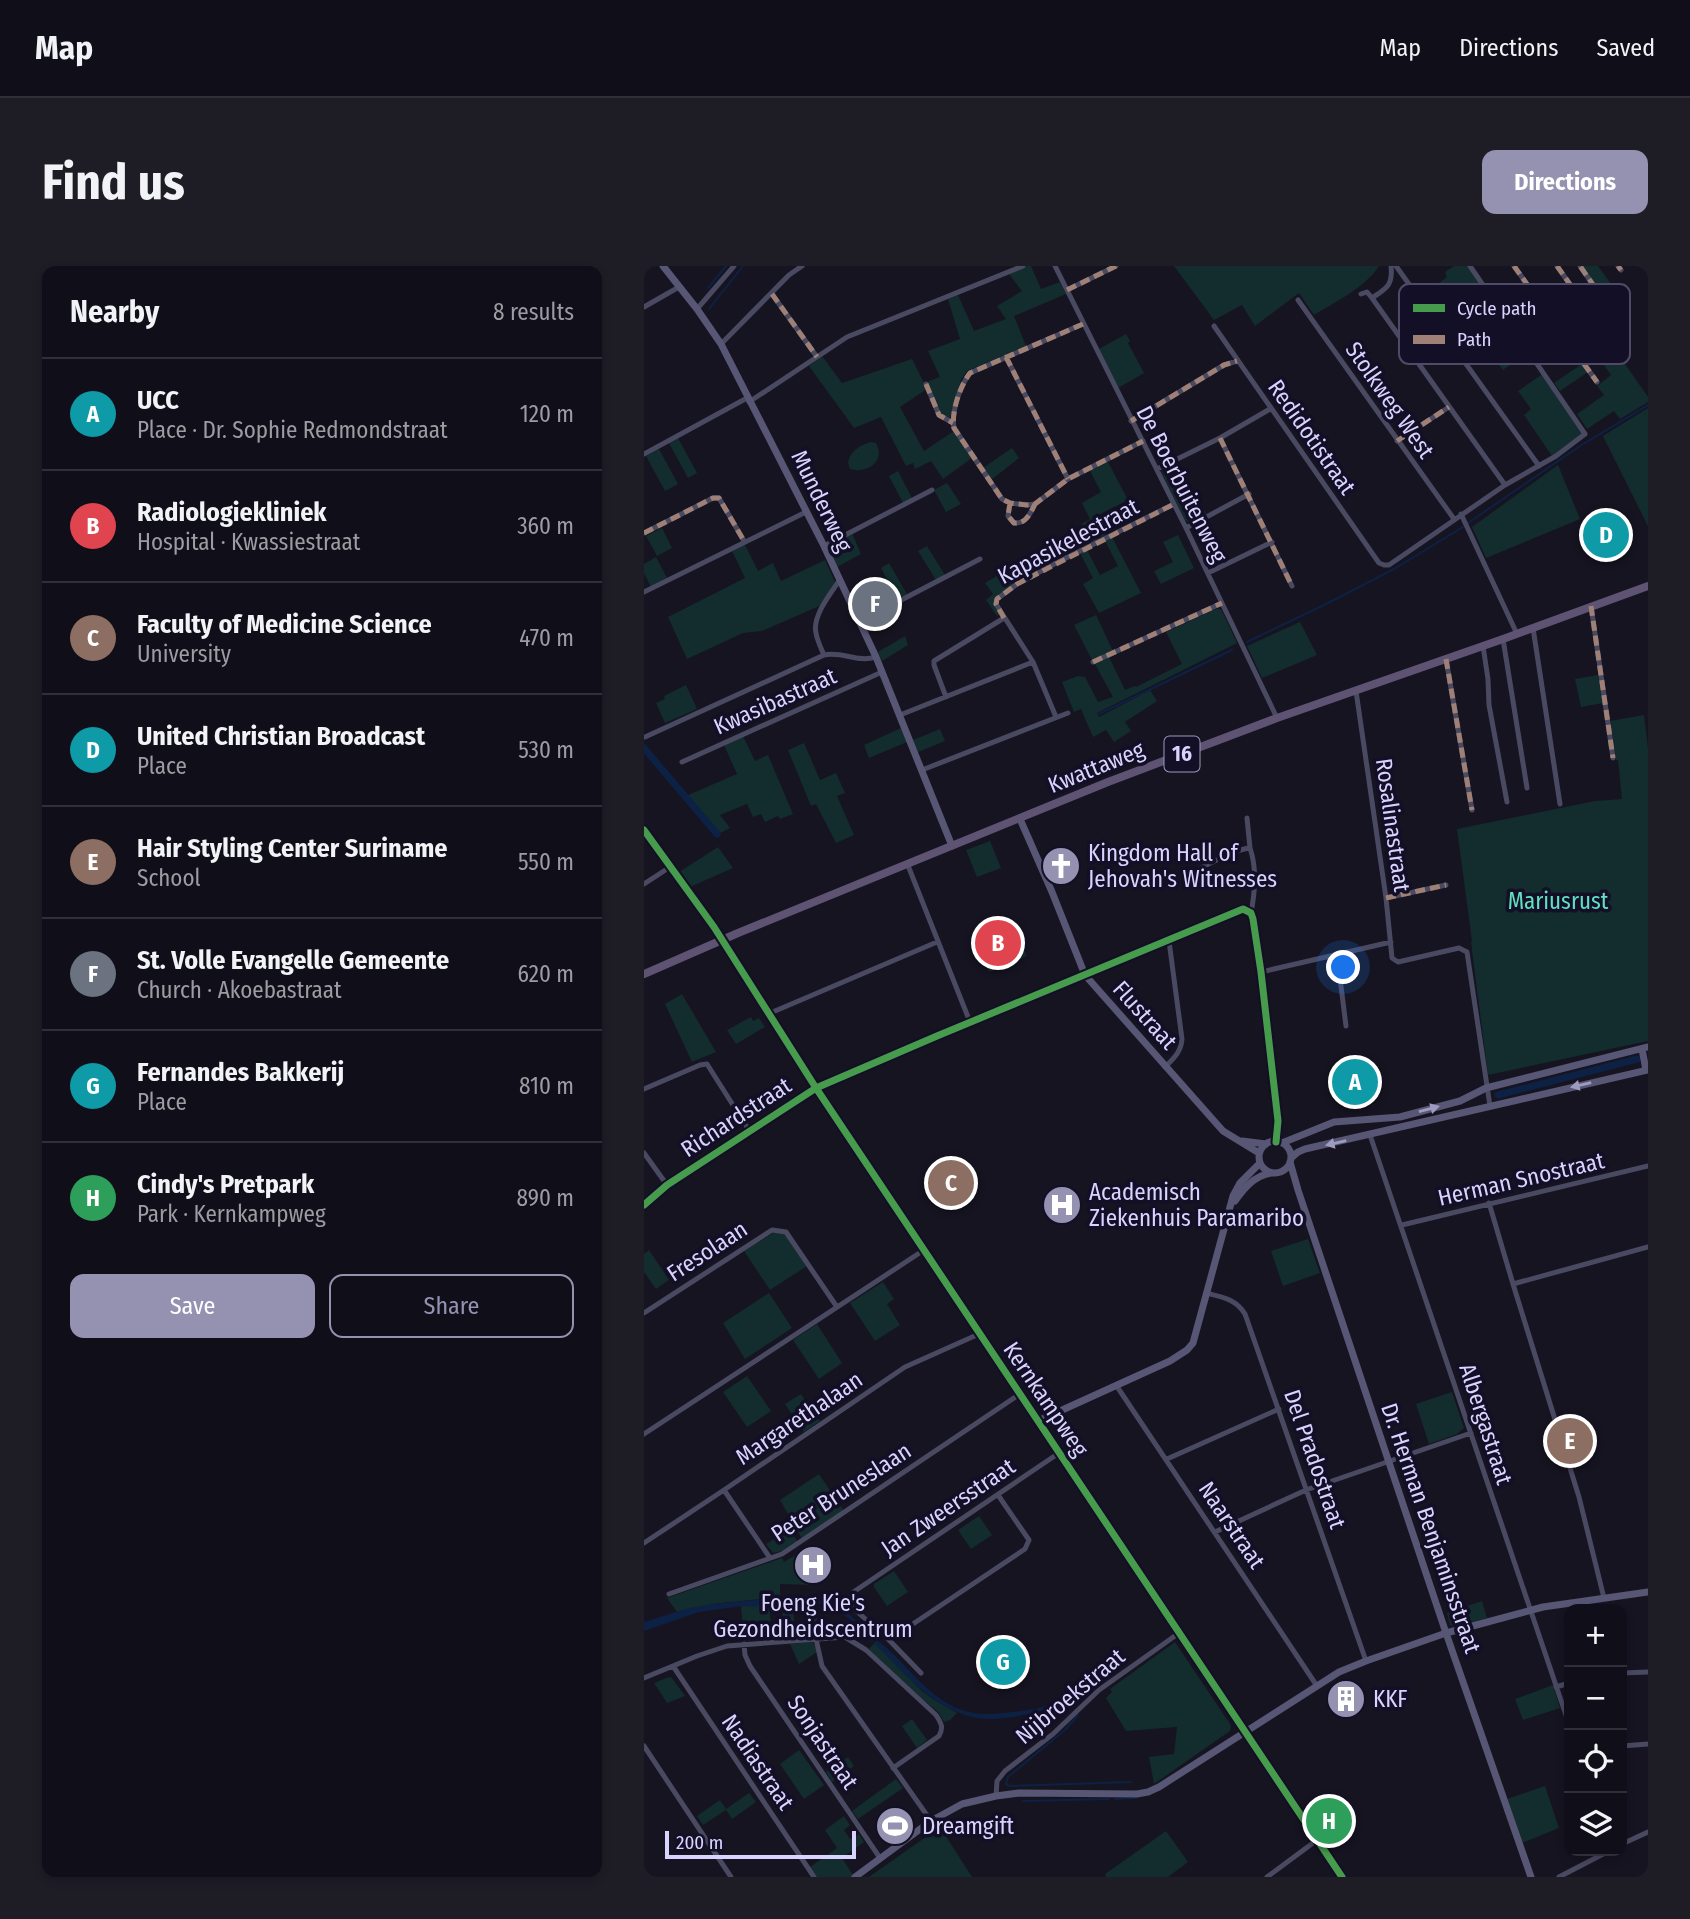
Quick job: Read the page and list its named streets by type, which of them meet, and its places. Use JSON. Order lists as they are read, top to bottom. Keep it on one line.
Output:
{"streets":{"main road":["16","Kwattaweg"],"street":["Stolkweg West","Redidotistraat","De Boerbuitenweg","Munderweg","Kapasikelestraat","Kwasibastraat","Rosalinastraat","Flustraat","Richardstraat","Herman Snostraat","Fresolaan","Kernkampweg","Margarethalaan","Albergastraat","Del Pradostraat","Peter Bruneslaan","Jan Zweersstraat","Naarstraat","Dr. Herman Benjaminsstraat","Nijbroekstraat","Sonjastraat","Nadiastraat"]},"crossings":[["Stolkweg West","Redidotistraat"],["De Boerbuitenweg","Kapasikelestraat"],["De Boerbuitenweg","Kwattaweg"],["Munderweg","Kwasibastraat"],["Munderweg","Kwattaweg"],["Kwattaweg","Rosalinastraat"],["Kwattaweg","Flustraat"],["Kwattaweg","Kernkampweg"],["Flustraat","Richardstraat"],["Flustraat","Dr. Herman Benjaminsstraat"],["Richardstraat","Kernkampweg"],["Herman Snostraat","Albergastraat"],["Kernkampweg","Margarethalaan"],["Kernkampweg","Peter Bruneslaan"],["Kernkampweg","Jan Zweersstraat"],["Kernkampweg","Nijbroekstraat"]],"parks":["Mariusrust"],"places":{"church":["Kingdom Hall of Jehovah's Witnesses"],"hospital":["Academisch Ziekenhuis Paramaribo","Foeng Kie's Gezondheidscentrum"],"building":["KKF"],"sports":["Dreamgift"]},"legend":["Cycle path","Path"],"scale_bar":"200 m","page":{"header":"Map","nav":["Map","Directions","Saved"],"buttons":["Directions",["Save","Share"]],"title":"Find us","heading":["Nearby","8 results"],"list":[{"mark":"A","name":"UCC","note":"Place · Dr. Sophie Redmondstraat","value":"120 m"},{"mark":"B","name":"Radiologiekliniek","note":"Hospital · Kwassiestraat","value":"360 m"},{"mark":"C","name":"Faculty of Medicine Science","note":"University","value":"470 m"},{"mark":"D","name":"United Christian Broadcast","note":"Place","value":"530 m"},{"mark":"E","name":"Hair Styling Center Suriname","note":"School","value":"550 m"},{"mark":"F","name":"St. Volle Evangelle Gemeente","note":"Church · Akoebastraat","value":"620 m"},{"mark":"G","name":"Fernandes Bakkerij","note":"Place","value":"810 m"},{"mark":"H","name":"Cindy's Pretpark","note":"Park · Kernkampweg","value":"890 m"}],"pins":["D","F","B","A","C","E","G","H"],"map_buttons":["+","−"],"scale":"200 m"}}
